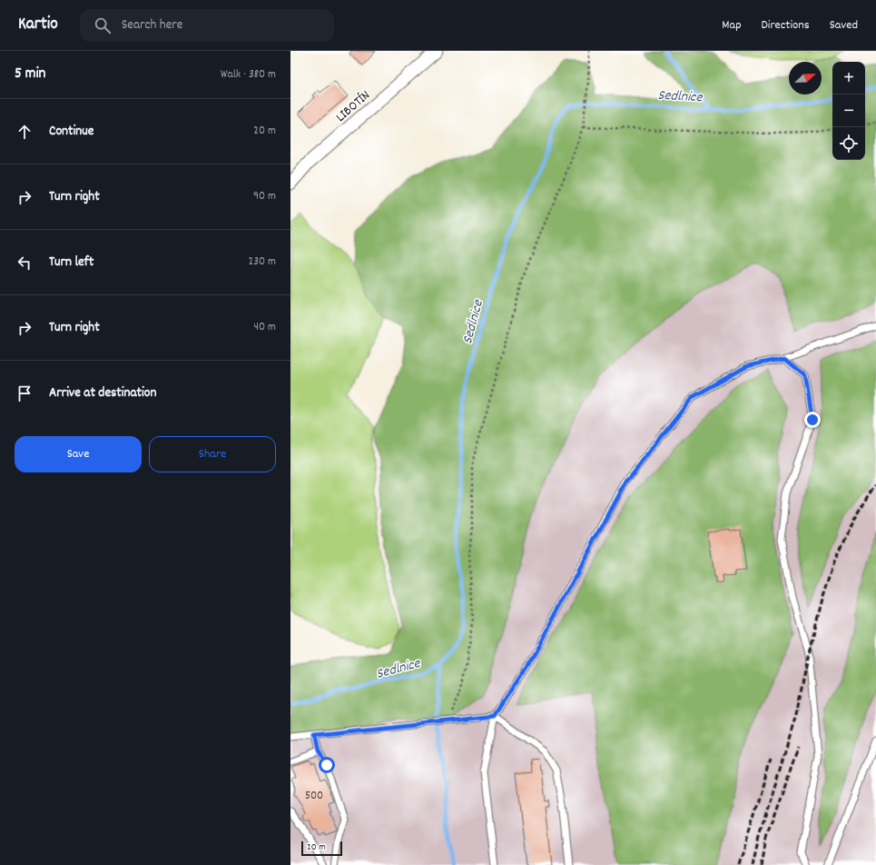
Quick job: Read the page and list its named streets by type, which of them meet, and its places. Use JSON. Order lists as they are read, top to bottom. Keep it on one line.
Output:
{"streets":{"street":["LIBOTÍN"]},"water":["Sedlnice"],"house_numbers":["500"],"scale_bar":"20 m","north":"top right","page":{"header":"Kartio","search":"Search here","nav":["Map","Directions","Saved"],"heading":["5 min","Walk · 380 m"],"map_buttons":["+","−"],"list":[["Continue","20 m"],["Turn right","90 m"],["Turn left","230 m"],["Turn right","40 m"],"Arrive at destination"],"buttons":["Save","Share"],"scale":"20 m"}}
